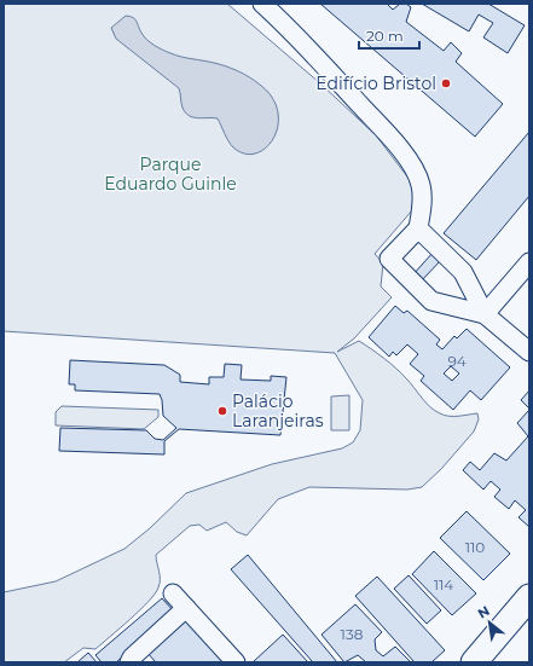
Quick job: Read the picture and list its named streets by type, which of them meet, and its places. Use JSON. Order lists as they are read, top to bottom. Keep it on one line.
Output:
{"parks":["Parque Eduardo Guinle"],"places":["Edifício Bristol","Palácio Laranjeiras"],"house_numbers":["94","110","114","138"],"scale_bar":"20 m","north":"top left"}
